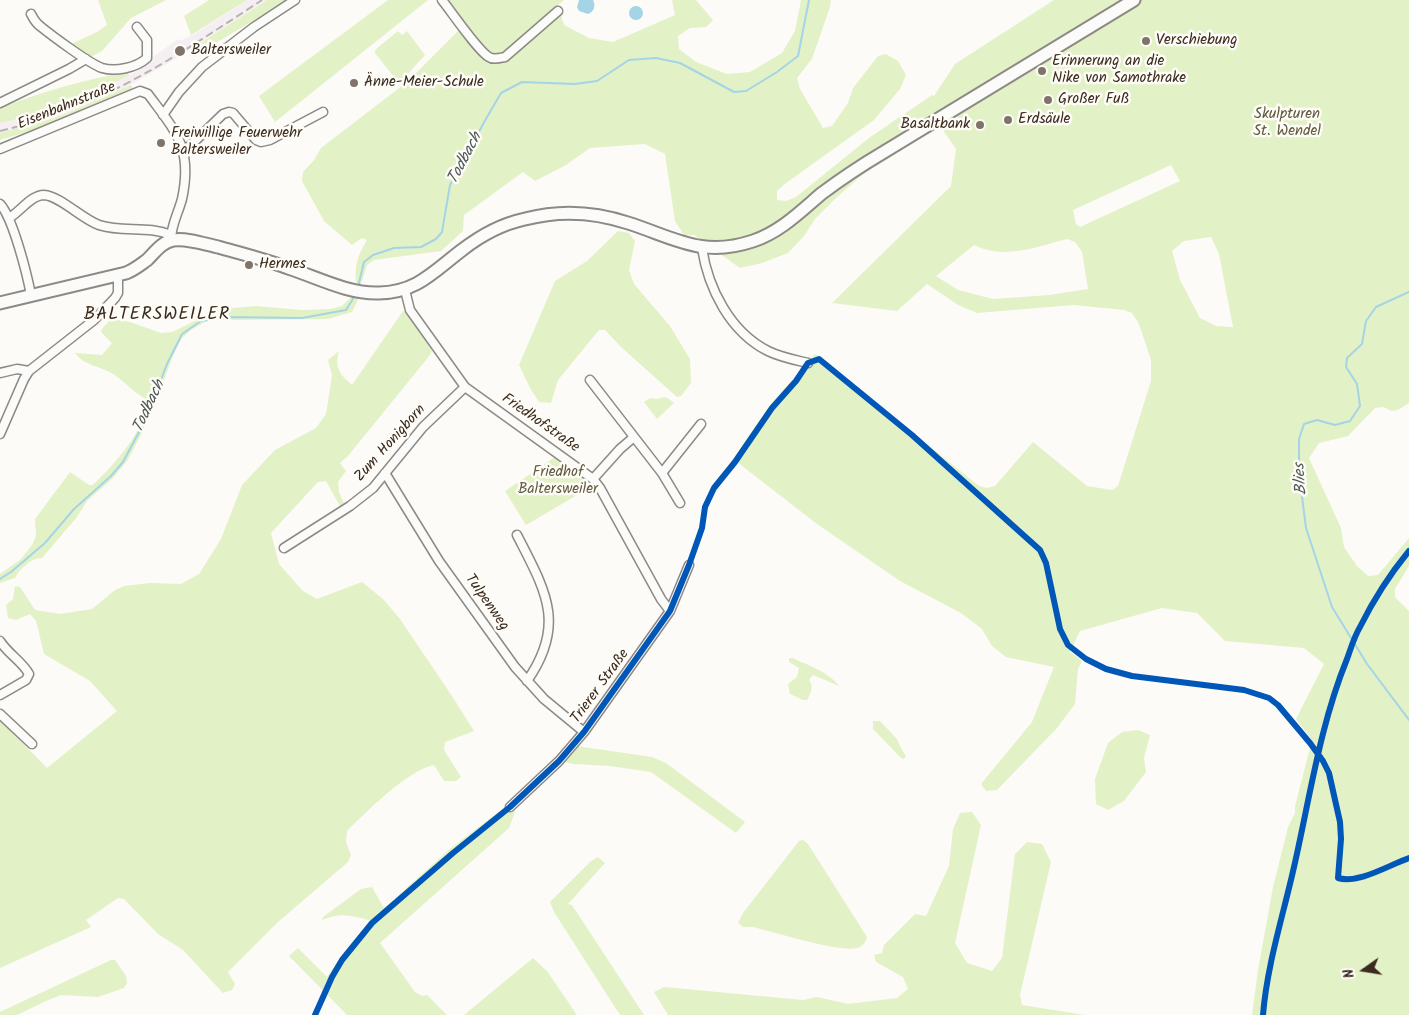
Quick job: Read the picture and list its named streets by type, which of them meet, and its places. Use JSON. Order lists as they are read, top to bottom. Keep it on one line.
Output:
{"streets":{"street":["Eisenbahnstraße","Friedhofstraße","Zum Honigborn","Tulpenweg","Trierer Straße"]},"crossings":[["Friedhofstraße","Zum Honigborn"],["Friedhofstraße","Trierer Straße"],["Zum Honigborn","Tulpenweg"],["Tulpenweg","Trierer Straße"]],"districts":["BALTERSWEILER"],"water":["Todbach","Blies"],"parks":["Skulpturen St. Wendel","Friedhof Baltersweiler"],"places":["Verschiebung","Baltersweiler","Erinnerung an die Nike von Samothrake","Änne-Meier-Schule","Großer Fuß","Erdsäule","Basaltbank","Freiwillige Feuerwehr Baltersweiler","Hermes"],"north":"left"}
